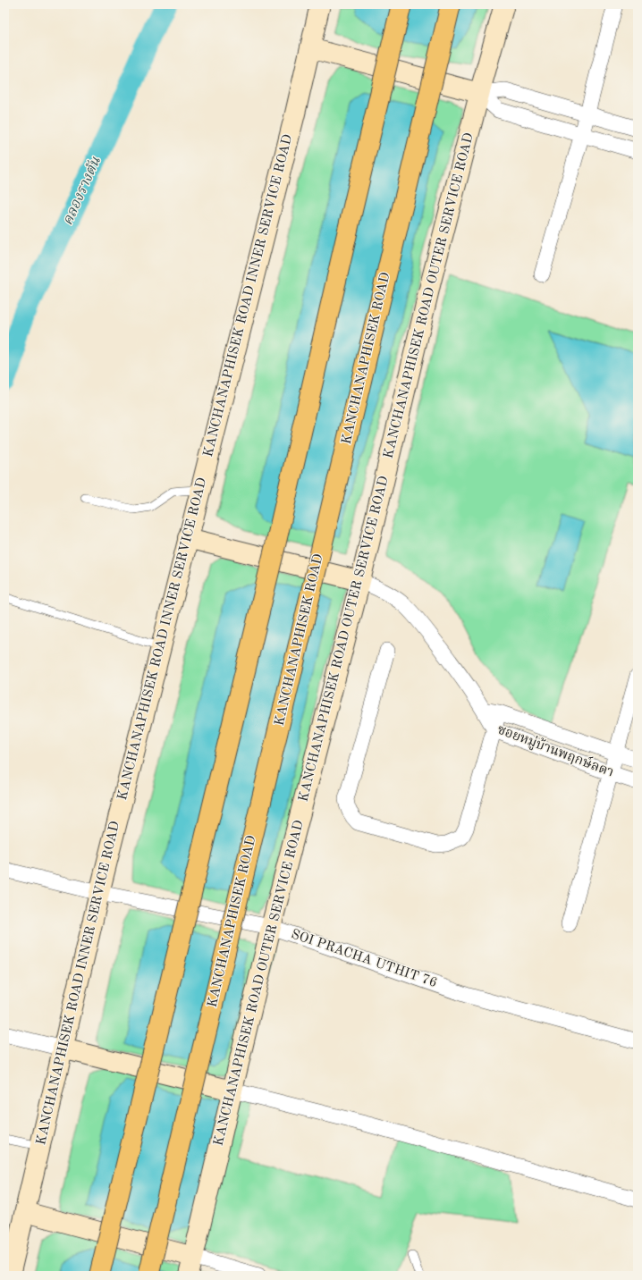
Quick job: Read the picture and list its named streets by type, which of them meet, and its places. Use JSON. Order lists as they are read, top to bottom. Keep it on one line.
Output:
{"streets":{"highway":["KANCHANAPHISEK ROAD"],"main road":["KANCHANAPHISEK ROAD INNER SERVICE ROAD","KANCHANAPHISEK ROAD OUTER SERVICE ROAD"],"street":["ซอยหมู่บ้านพฤกษ์ลดา","SOI PRACHA UTHIT 76"]},"crossings":[["KANCHANAPHISEK ROAD INNER SERVICE ROAD","SOI PRACHA UTHIT 76"],["KANCHANAPHISEK ROAD OUTER SERVICE ROAD","ซอยหมู่บ้านพฤกษ์ลดา"],["KANCHANAPHISEK ROAD OUTER SERVICE ROAD","SOI PRACHA UTHIT 76"]],"water":["คลองรางตัน"]}
